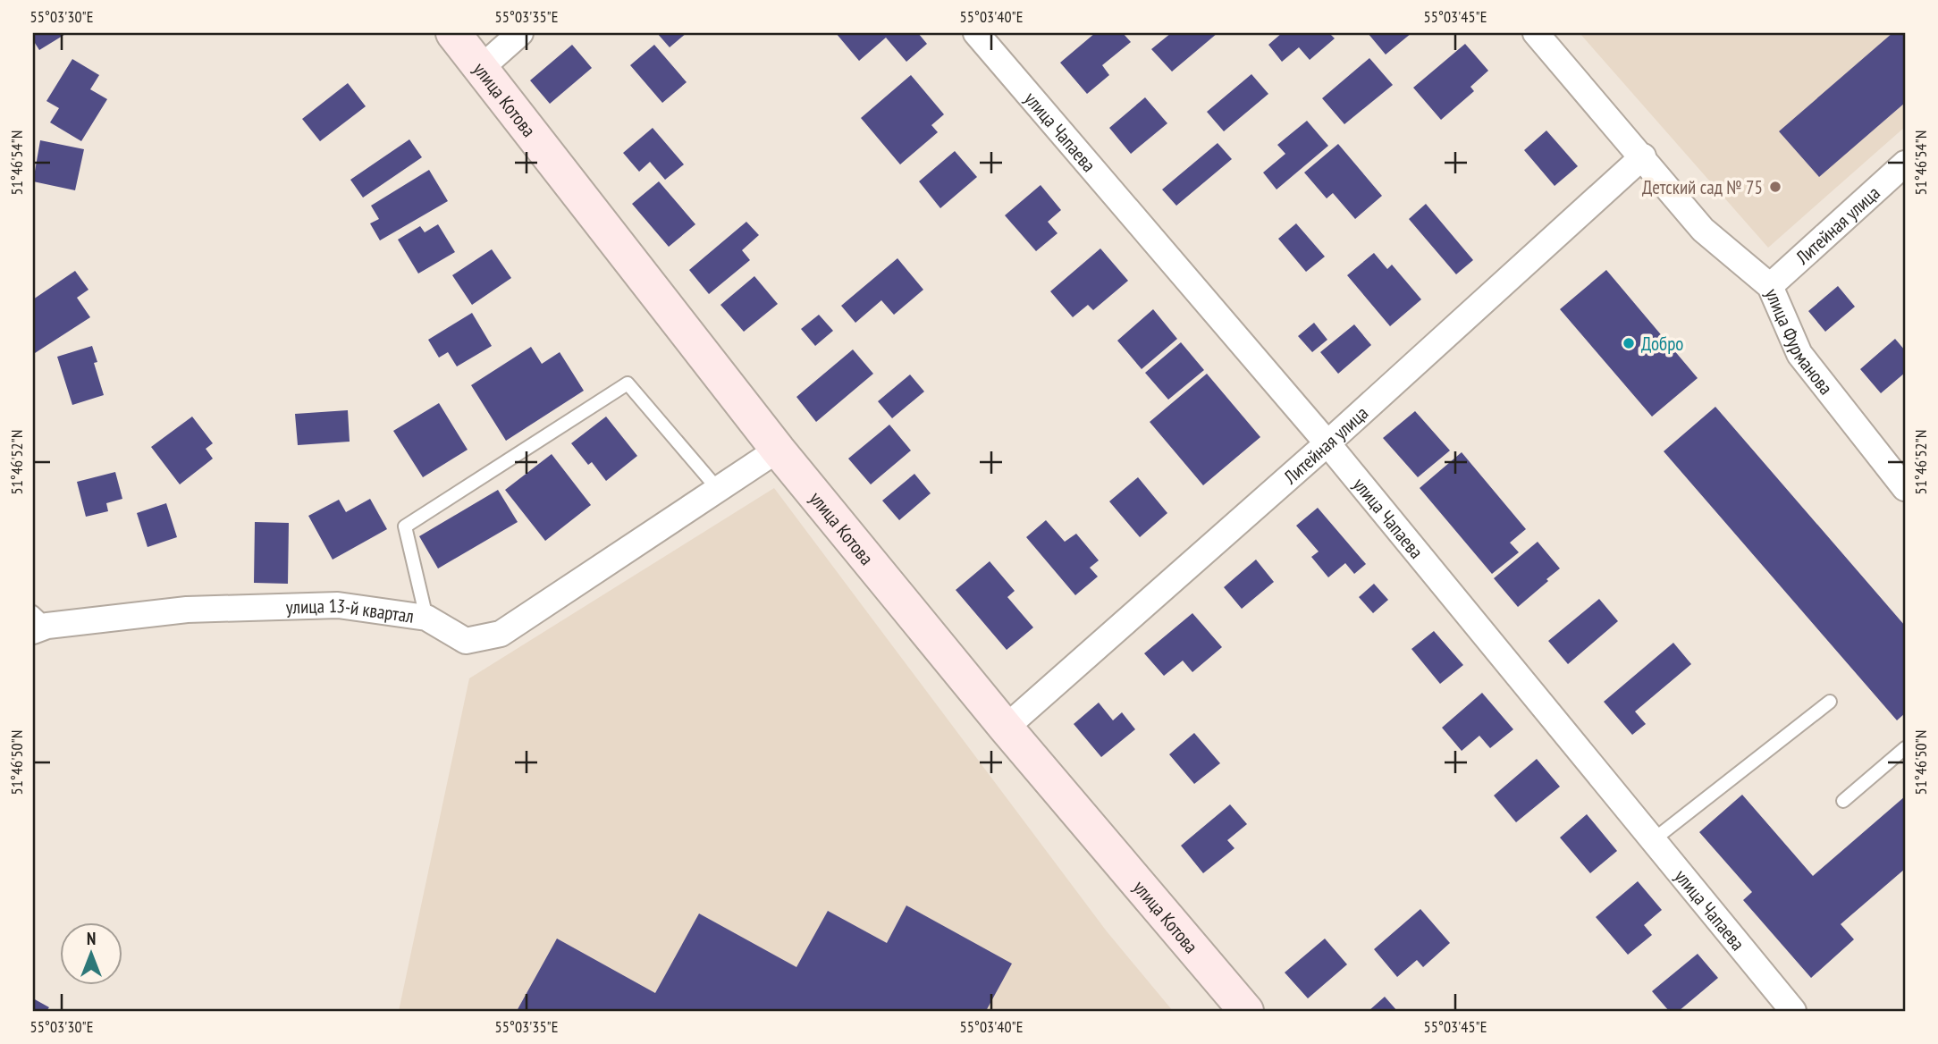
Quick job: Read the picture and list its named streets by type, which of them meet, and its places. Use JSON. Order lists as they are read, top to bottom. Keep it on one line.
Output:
{"streets":{"street":["улица Котова","улица Чапаева","Литейная улица","улица Фурманова","улица 13-й квартал"]},"crossings":[["улица Котова","Литейная улица"],["улица Котова","улица 13-й квартал"],["улица Чапаева","Литейная улица"],["Литейная улица","улица Фурманова"]],"places":["Детский сад № 75","Добро"],"north":"top","coordinates":["55°03'30\"E","55°03'35\"E","55°03'40\"E","55°03'45\"E","51°46'54\"N","51°46'52\"N","51°46'50\"N"]}
